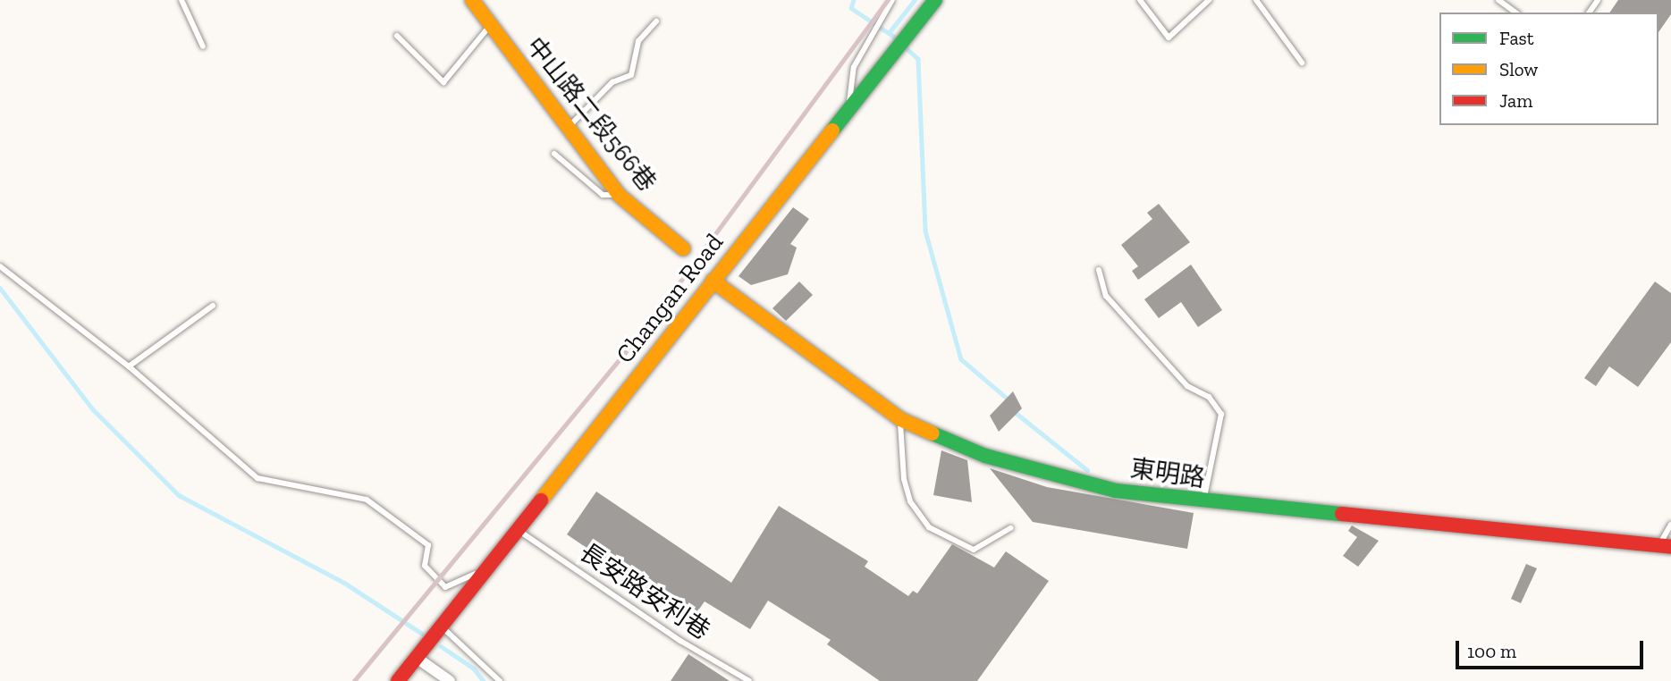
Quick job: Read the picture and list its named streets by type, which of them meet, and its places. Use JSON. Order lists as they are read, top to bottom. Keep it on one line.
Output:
{"streets":{"street":["中山路二段566巷","Changan Road","東明路"],"lane":["長安路安利巷"]},"crossings":[["Changan Road","東明路"],["Changan Road","長安路安利巷"]],"legend":["Fast","Slow","Jam"],"scale_bar":"100 m"}
